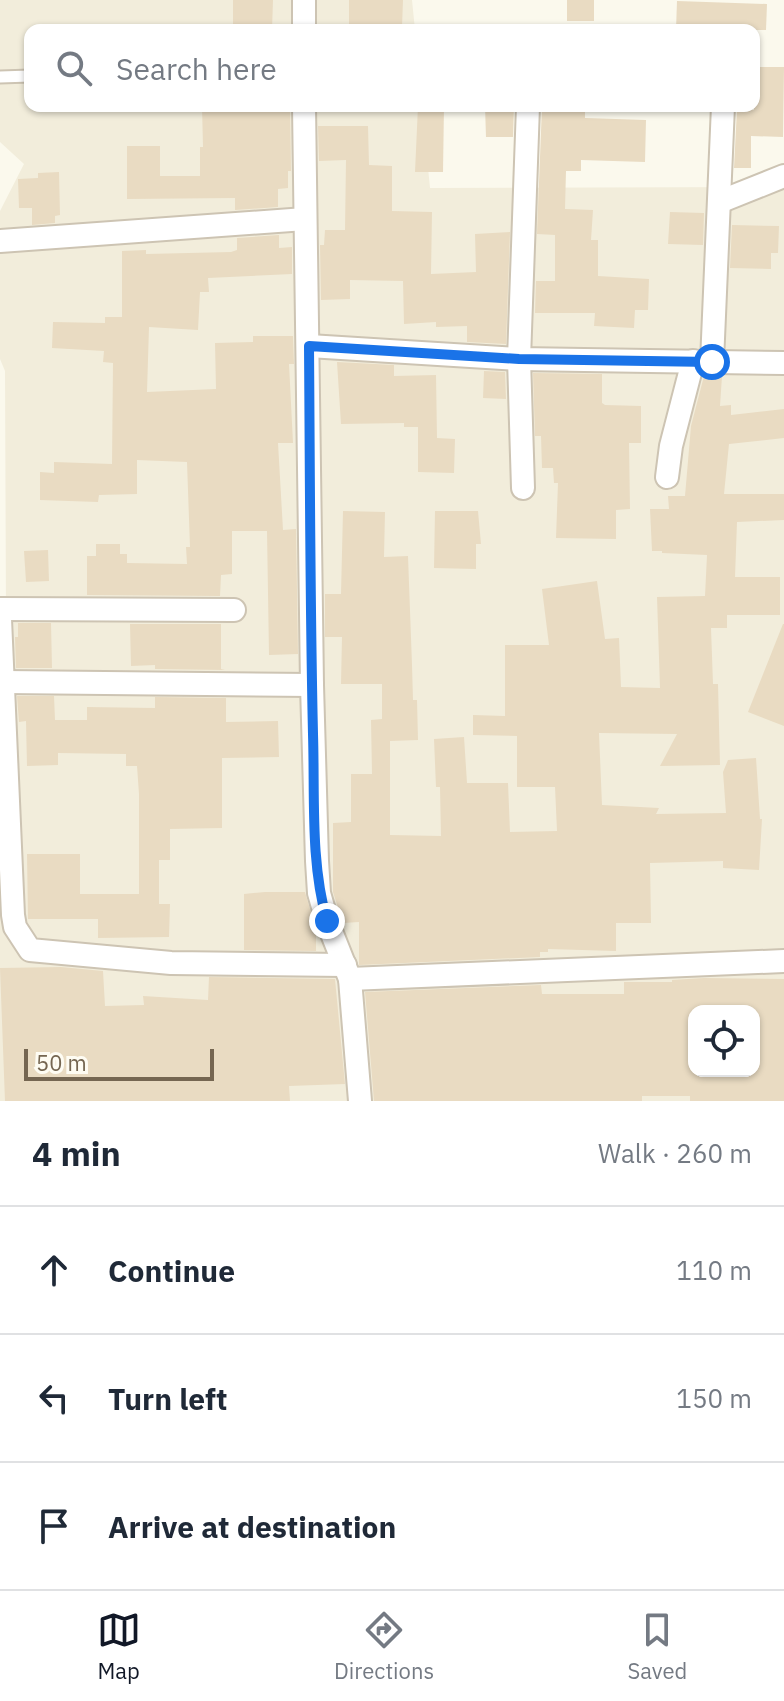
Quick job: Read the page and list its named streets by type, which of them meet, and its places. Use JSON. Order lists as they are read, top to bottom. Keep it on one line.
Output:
{"scale_bar":"50 m","page":{"search":"Search here","scale":"50 m","heading":["4 min","Walk · 260 m"],"list":[["Continue","110 m"],["Turn left","150 m"],"Arrive at destination"],"nav":["Map","Directions","Saved"]}}
